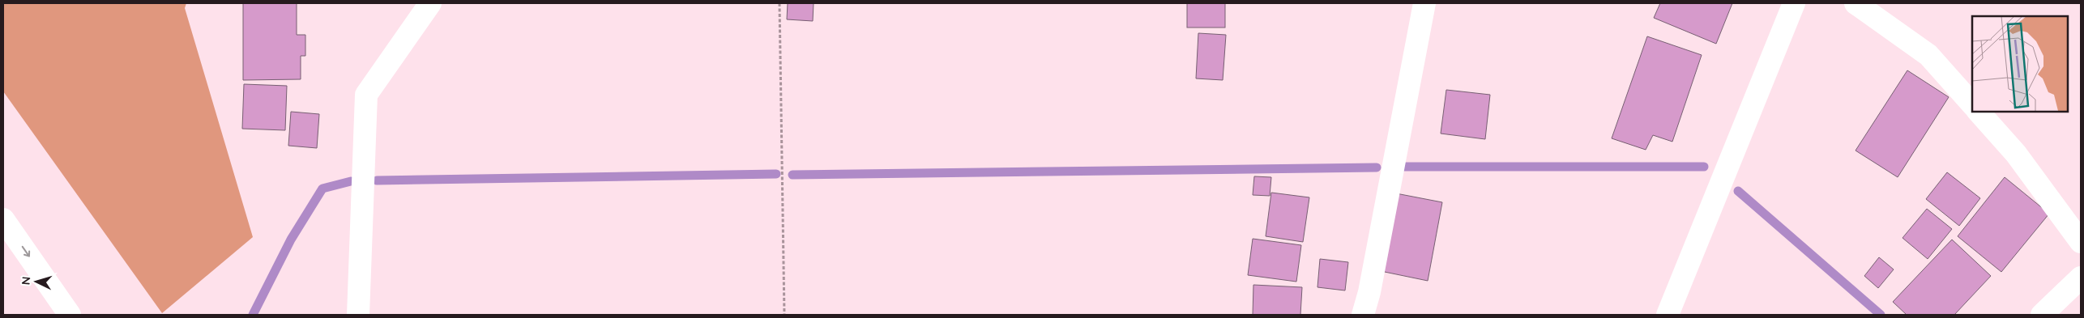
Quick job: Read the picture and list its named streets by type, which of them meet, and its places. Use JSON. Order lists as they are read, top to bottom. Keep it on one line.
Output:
{"north":"left"}
